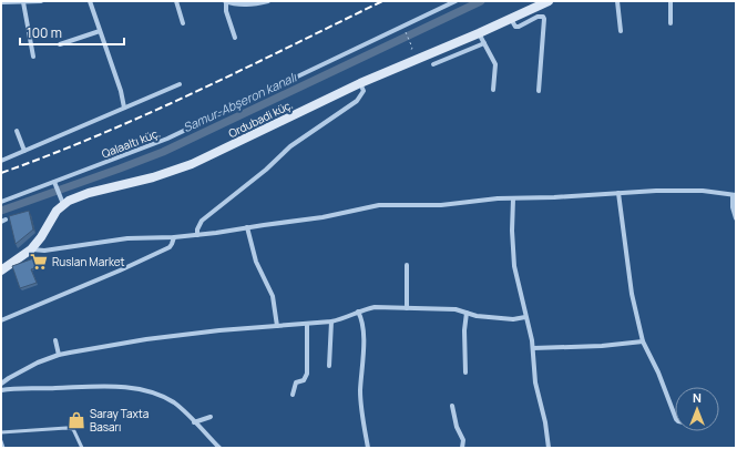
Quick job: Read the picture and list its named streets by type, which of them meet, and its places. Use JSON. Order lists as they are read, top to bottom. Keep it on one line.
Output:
{"streets":{"street":["Ordubadi küç.","Qalaaltı küç."]},"water":["Samur-Abşeron kanalı"],"places":{"supermarket":["Ruslan Market"],"shop":["Saray Taxta Basarı"]},"scale_bar":"100 m","north":"top"}
